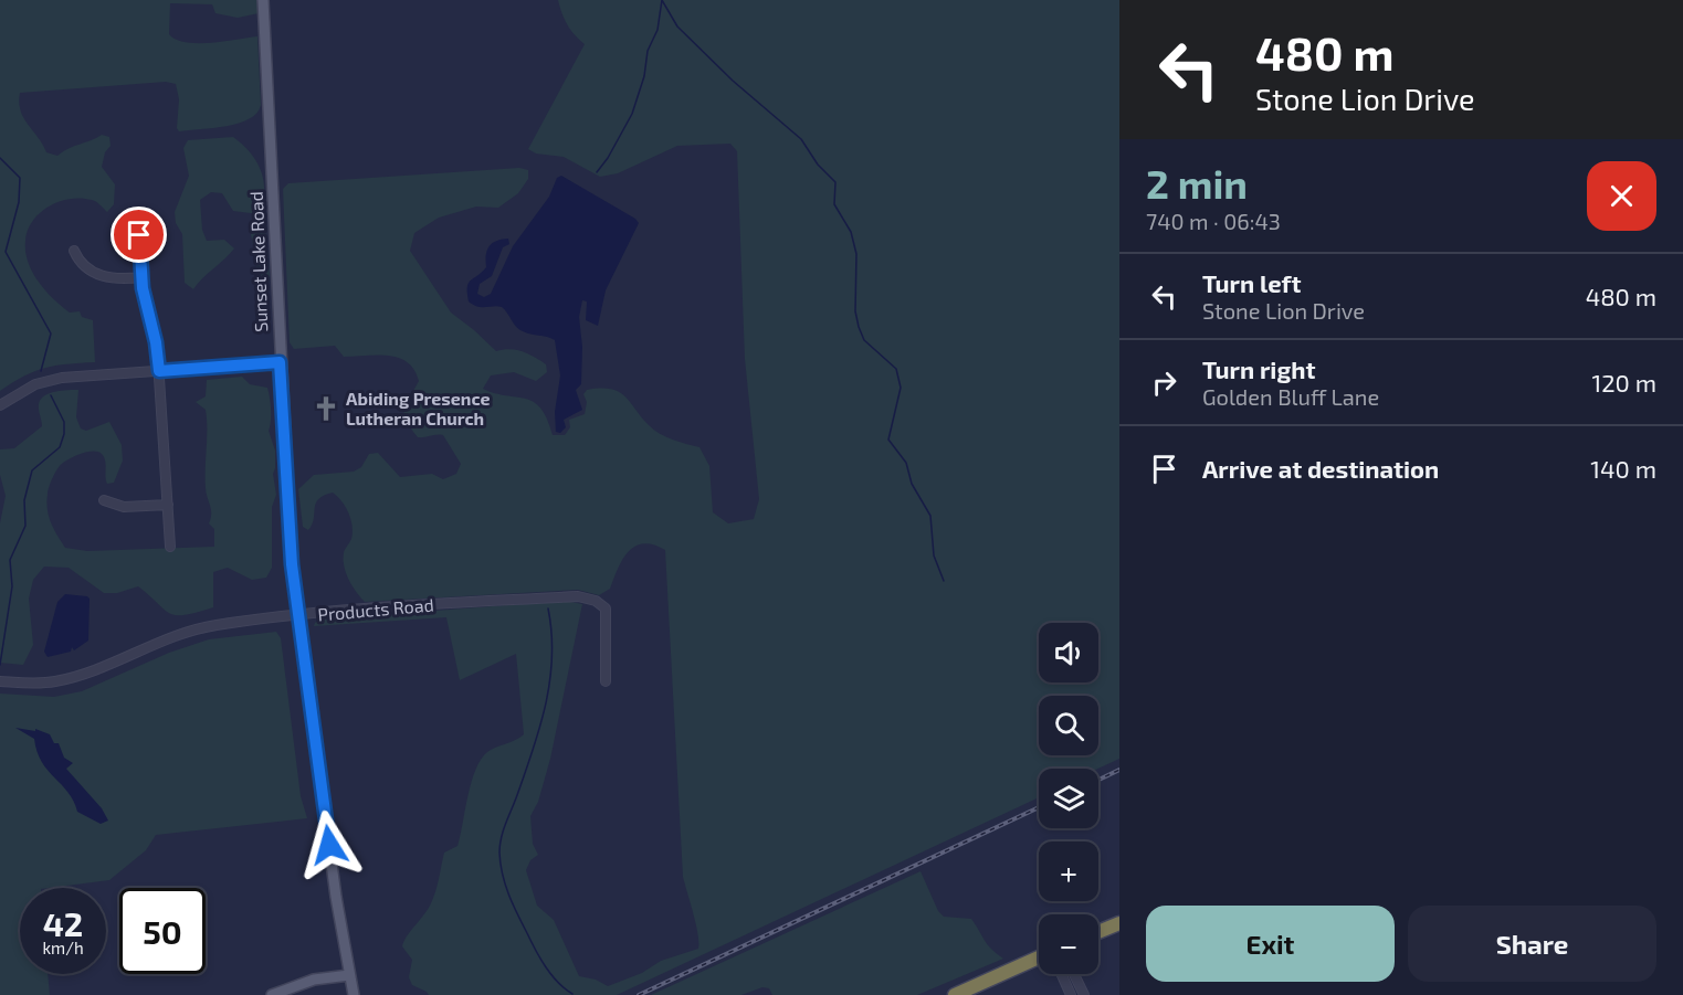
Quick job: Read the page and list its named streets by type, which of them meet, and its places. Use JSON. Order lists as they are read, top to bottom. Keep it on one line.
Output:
{"streets":{"main road":["Sunset Lake Road"],"street":["Products Road"]},"crossings":[["Sunset Lake Road","Products Road"]],"places":{"church":["Abiding Presence Lutheran Church"]},"page":{"turn":["480 m","Stone Lion Drive"],"heading":["2 min","740 m · 06:43"],"list":[{"name":"Turn left","note":"Stone Lion Drive","value":"480 m"},{"name":"Turn right","note":"Golden Bluff Lane","value":"120 m"},{"name":"Arrive at destination","value":"140 m"}],"map_buttons":["+","−"],"speed":"42 km/h","limit":"50","buttons":["Exit","Share"]}}
